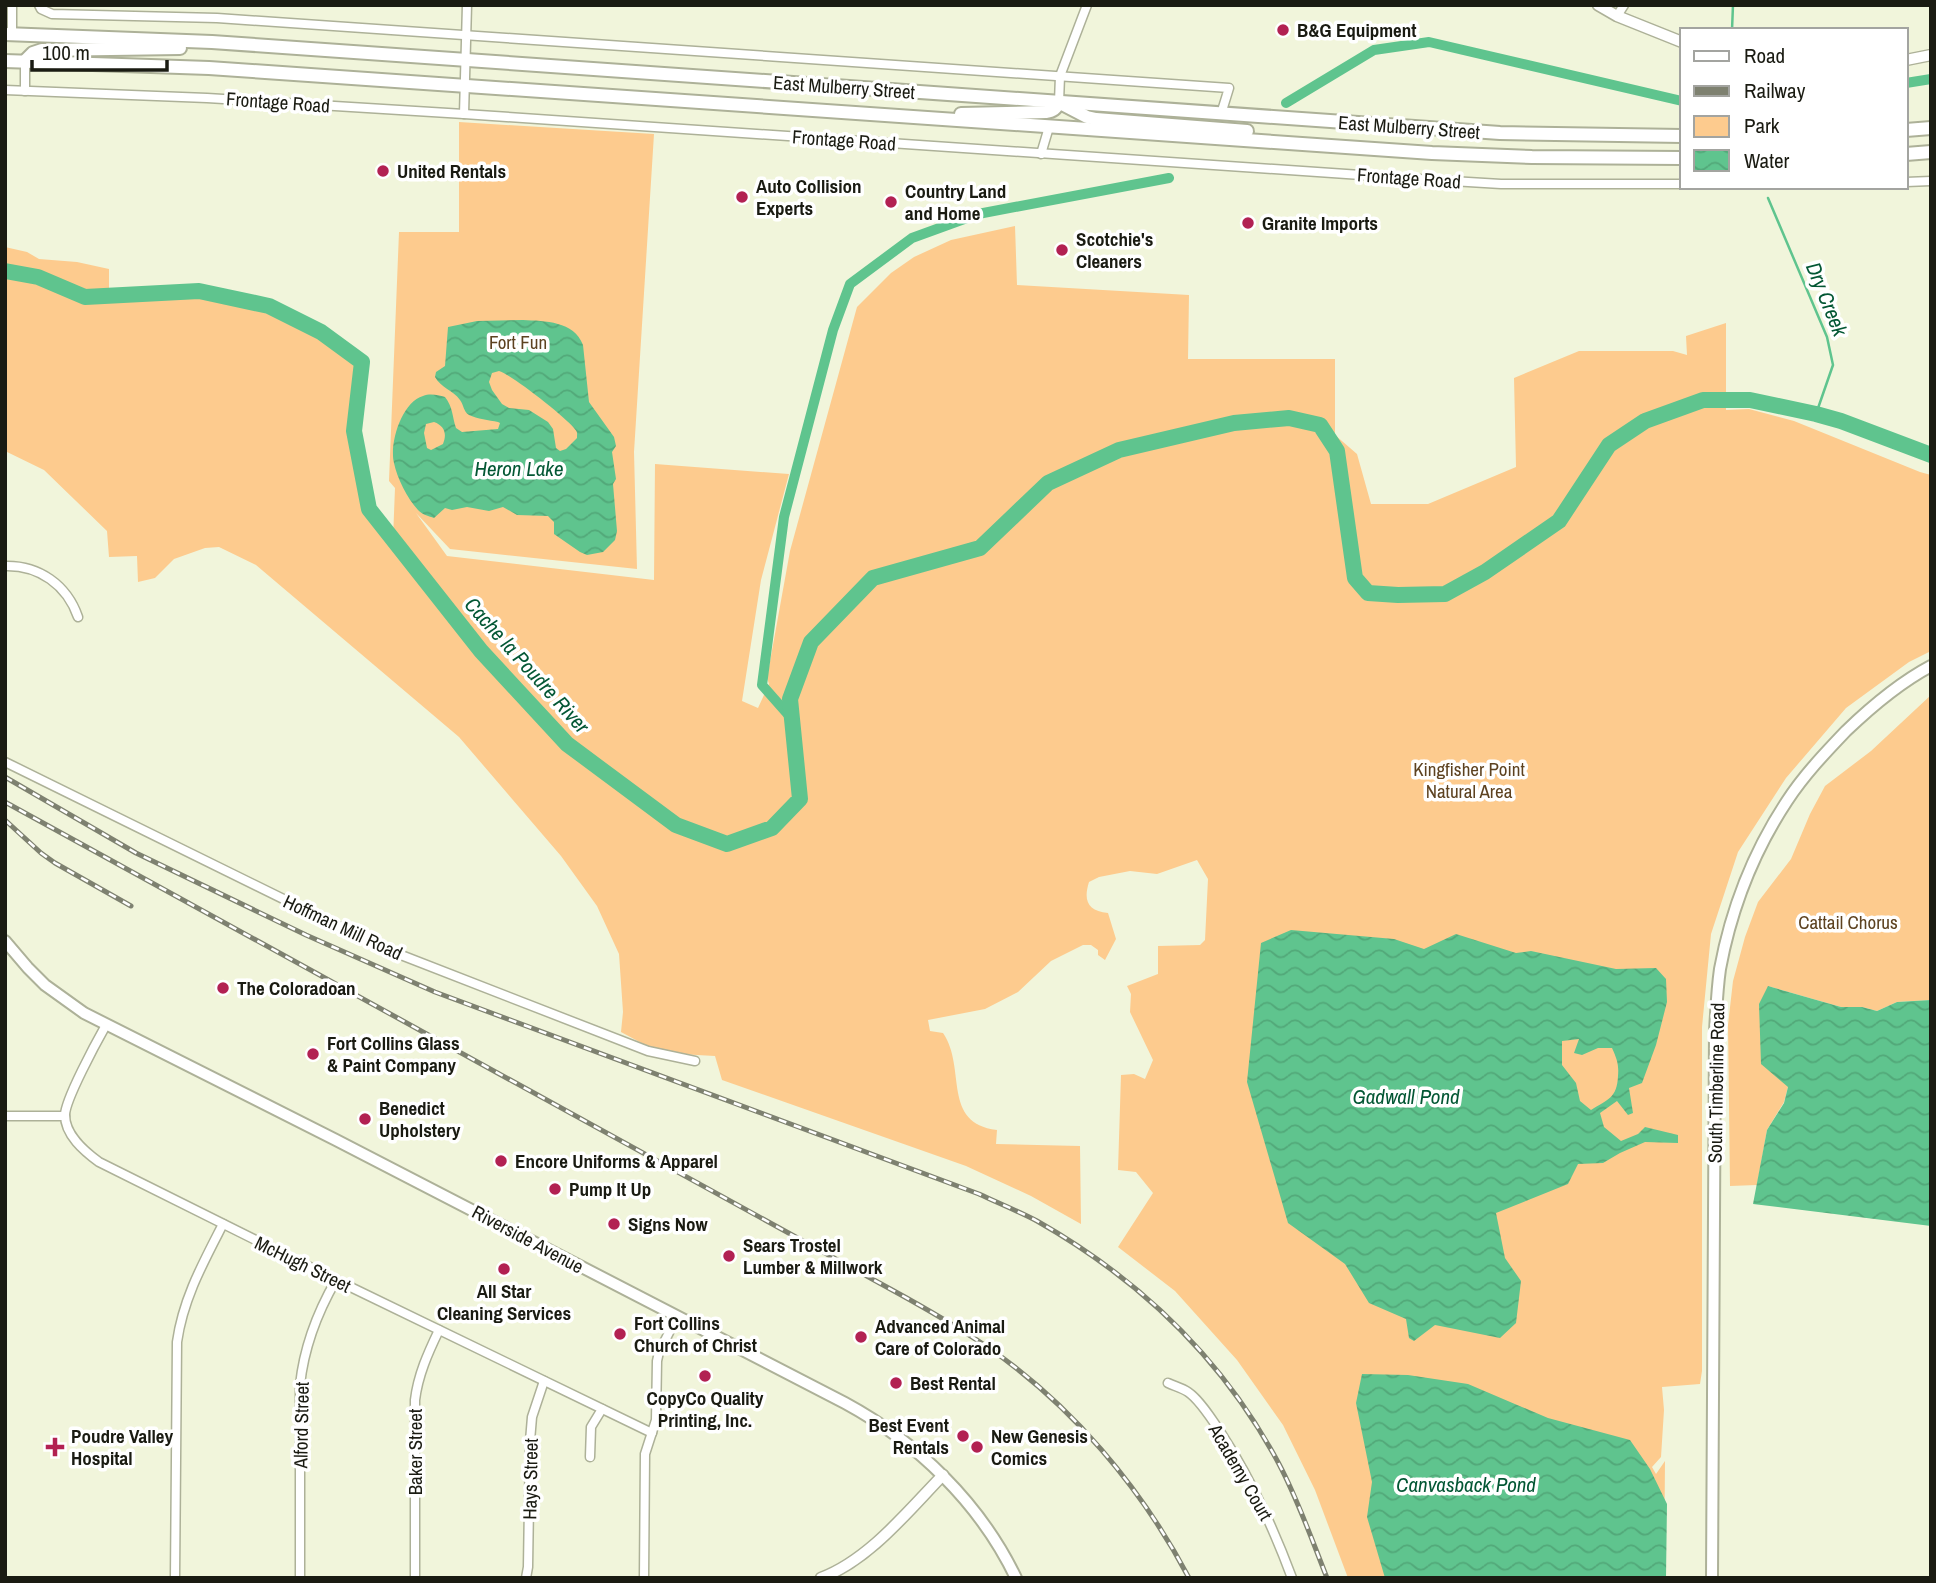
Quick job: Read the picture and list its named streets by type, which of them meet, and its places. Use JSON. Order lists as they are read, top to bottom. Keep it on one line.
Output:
{"streets":{"highway":["East Mulberry Street"],"main road":["South Timberline Road","Riverside Avenue"],"street":["Frontage Road","Hoffman Mill Road","McHugh Street","Alford Street","Baker Street","Academy Court","Hays Street"]},"crossings":[["McHugh Street","Alford Street"],["McHugh Street","Baker Street"],["McHugh Street","Hays Street"]],"water":["Dry Creek","Heron Lake","Cache la Poudre River","Gadwall Pond","Canvasback Pond"],"parks":["Fort Fun","Kingfisher Point Natural Area","Cattail Chorus"],"places":{"other":["B&G Equipment","United Rentals","Auto Collision Experts","Country Land and Home","Granite Imports","Scotchie's Cleaners","The Coloradoan","Fort Collins Glass & Paint Company","Benedict Upholstery","Encore Uniforms & Apparel","Pump It Up","Signs Now","Sears Trostel Lumber & Millwork","All Star Cleaning Services","Fort Collins Church of Christ","Advanced Animal Care of Colorado","CopyCo Quality Printing, Inc.","Best Rental","Best Event Rentals","New Genesis Comics"],"health":["Poudre Valley Hospital"]},"legend":["Road","Railway","Park","Water"],"scale_bar":"100 m"}
